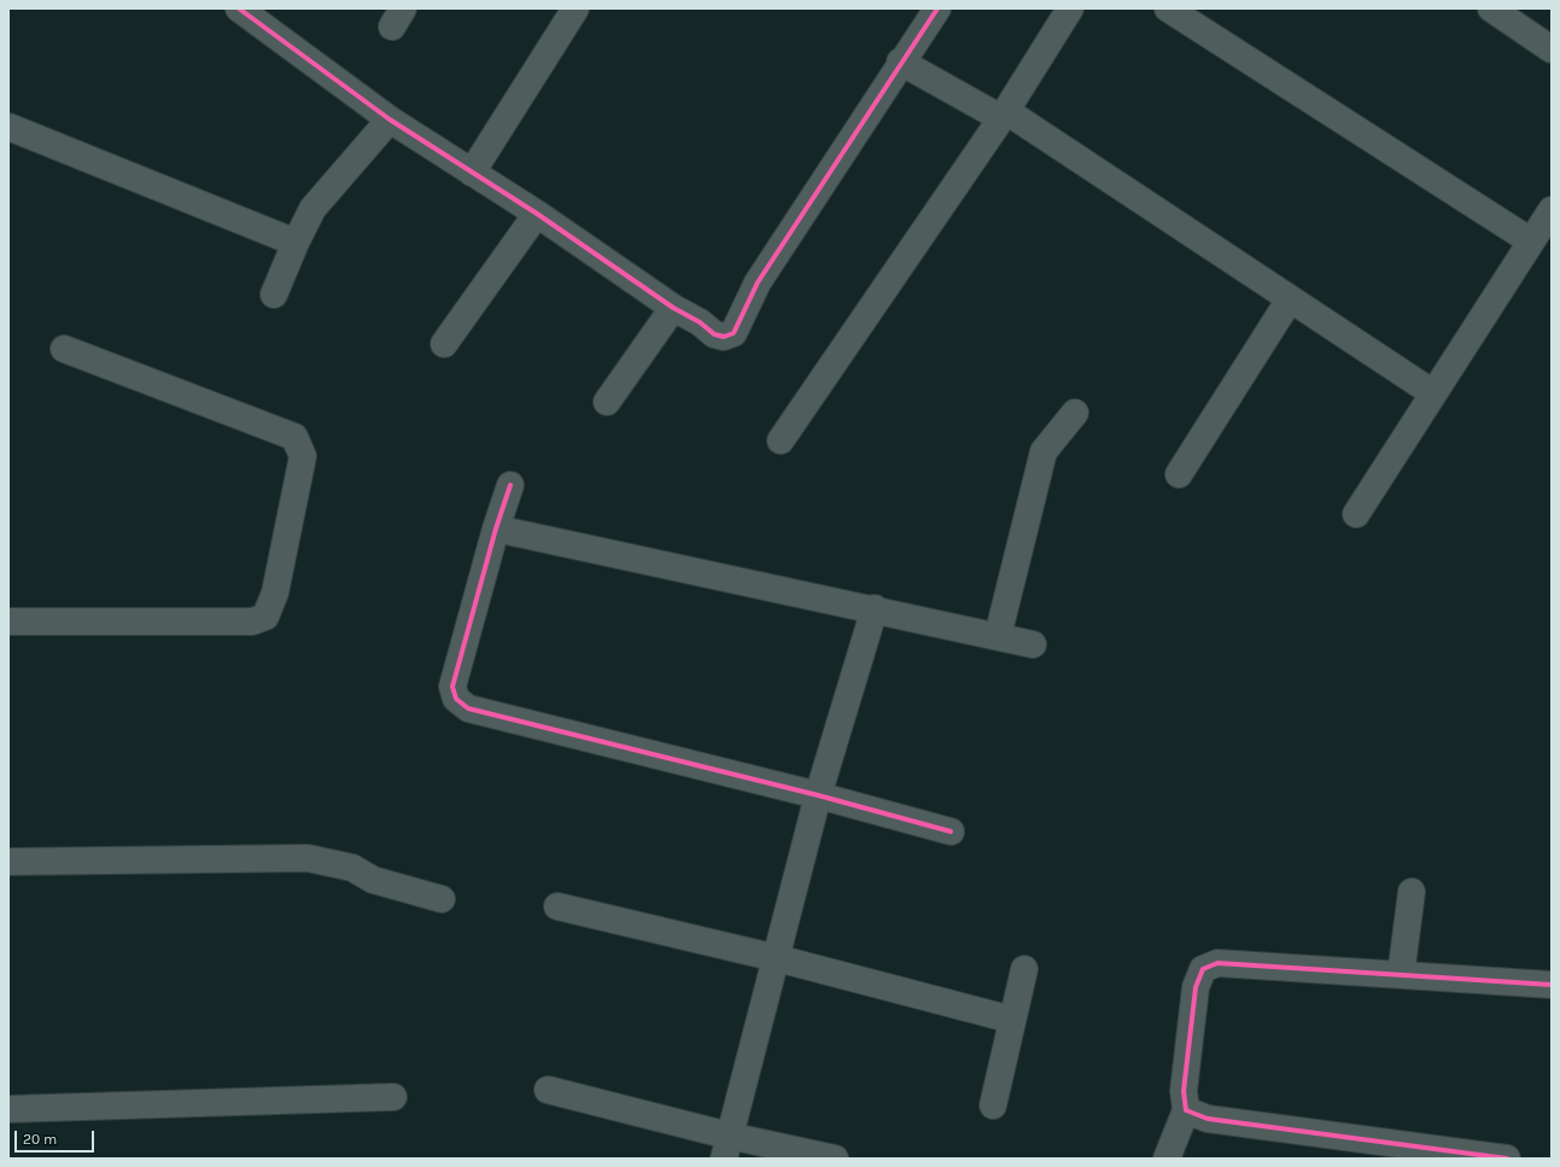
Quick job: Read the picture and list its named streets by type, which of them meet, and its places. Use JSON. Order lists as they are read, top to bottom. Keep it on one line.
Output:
{"scale_bar":"20 m"}
